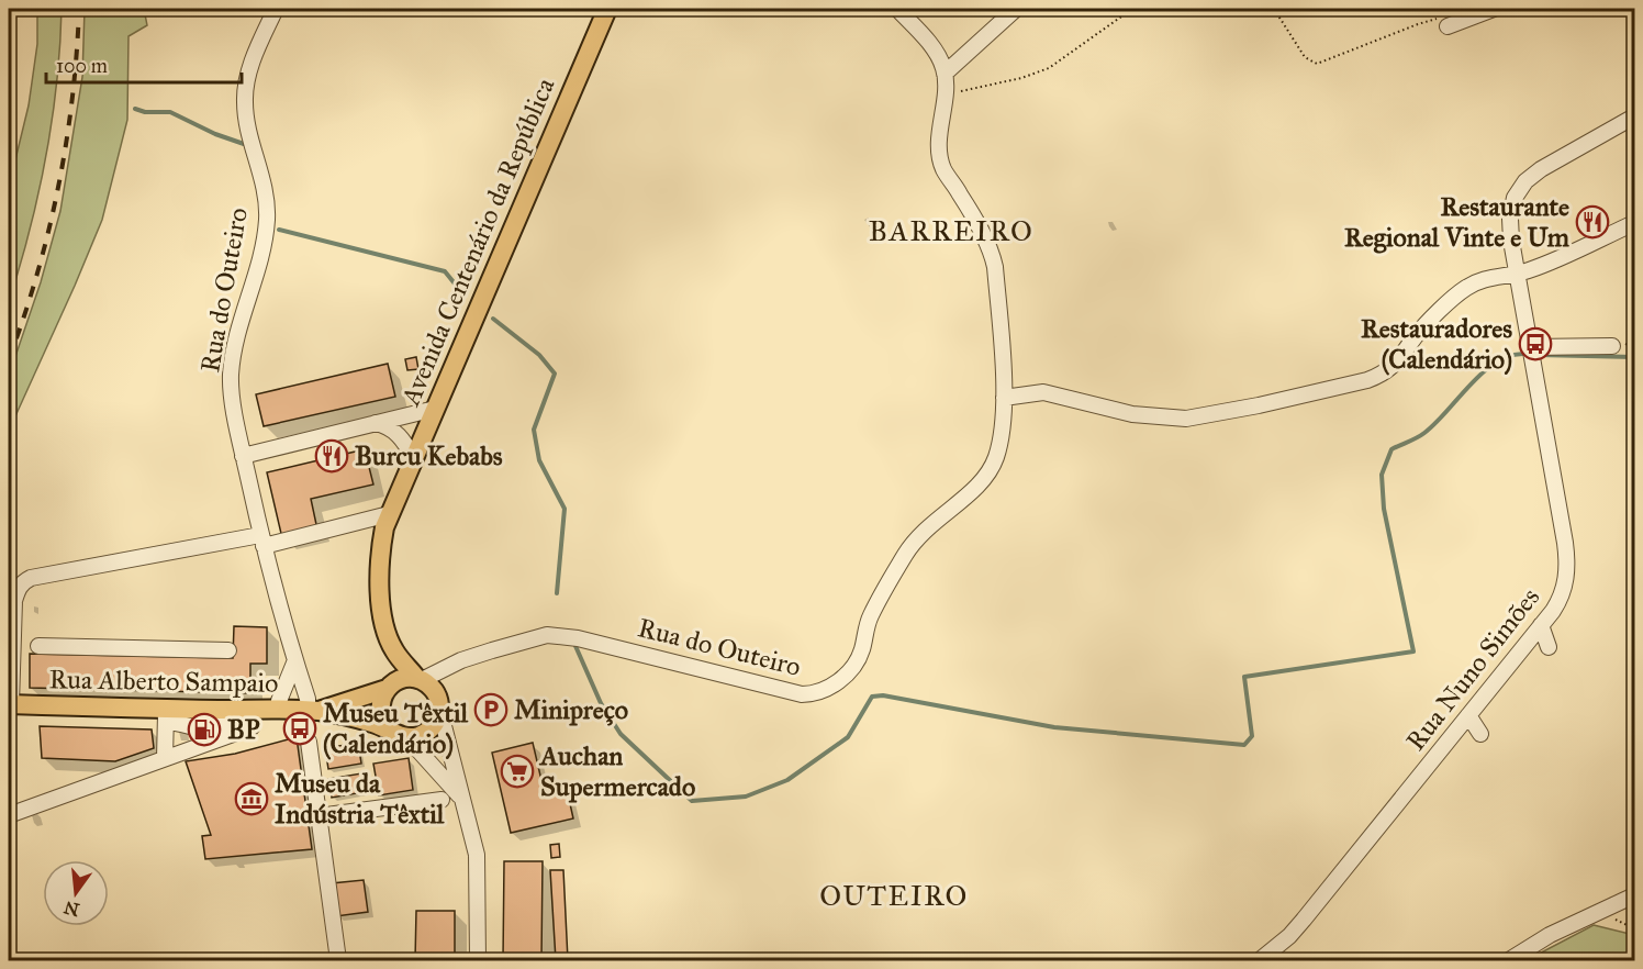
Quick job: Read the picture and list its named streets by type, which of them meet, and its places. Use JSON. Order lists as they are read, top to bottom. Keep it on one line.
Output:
{"streets":{"main road":["Avenida Centenário da República","Rua Alberto Sampaio"],"street":["Rua do Outeiro","Rua Nuno Simões"]},"crossings":[["Avenida Centenário da República","Rua do Outeiro"],["Avenida Centenário da República","Rua Alberto Sampaio"],["Rua do Outeiro","Rua Alberto Sampaio"]],"districts":["BARREIRO","OUTEIRO"],"places":{"restaurant":["Restaurante Regional Vinte e Um","Burcu Kebabs"],"bus stop":["Restauradores (Calendário)","Museu Têxtil (Calendário)"],"parking":["Minipreço"],"fuel station":["BP"],"supermarket":["Auchan Supermercado"],"museum":["Museu da Indústria Têxtil"]},"scale_bar":"100 m","north":"bottom"}
